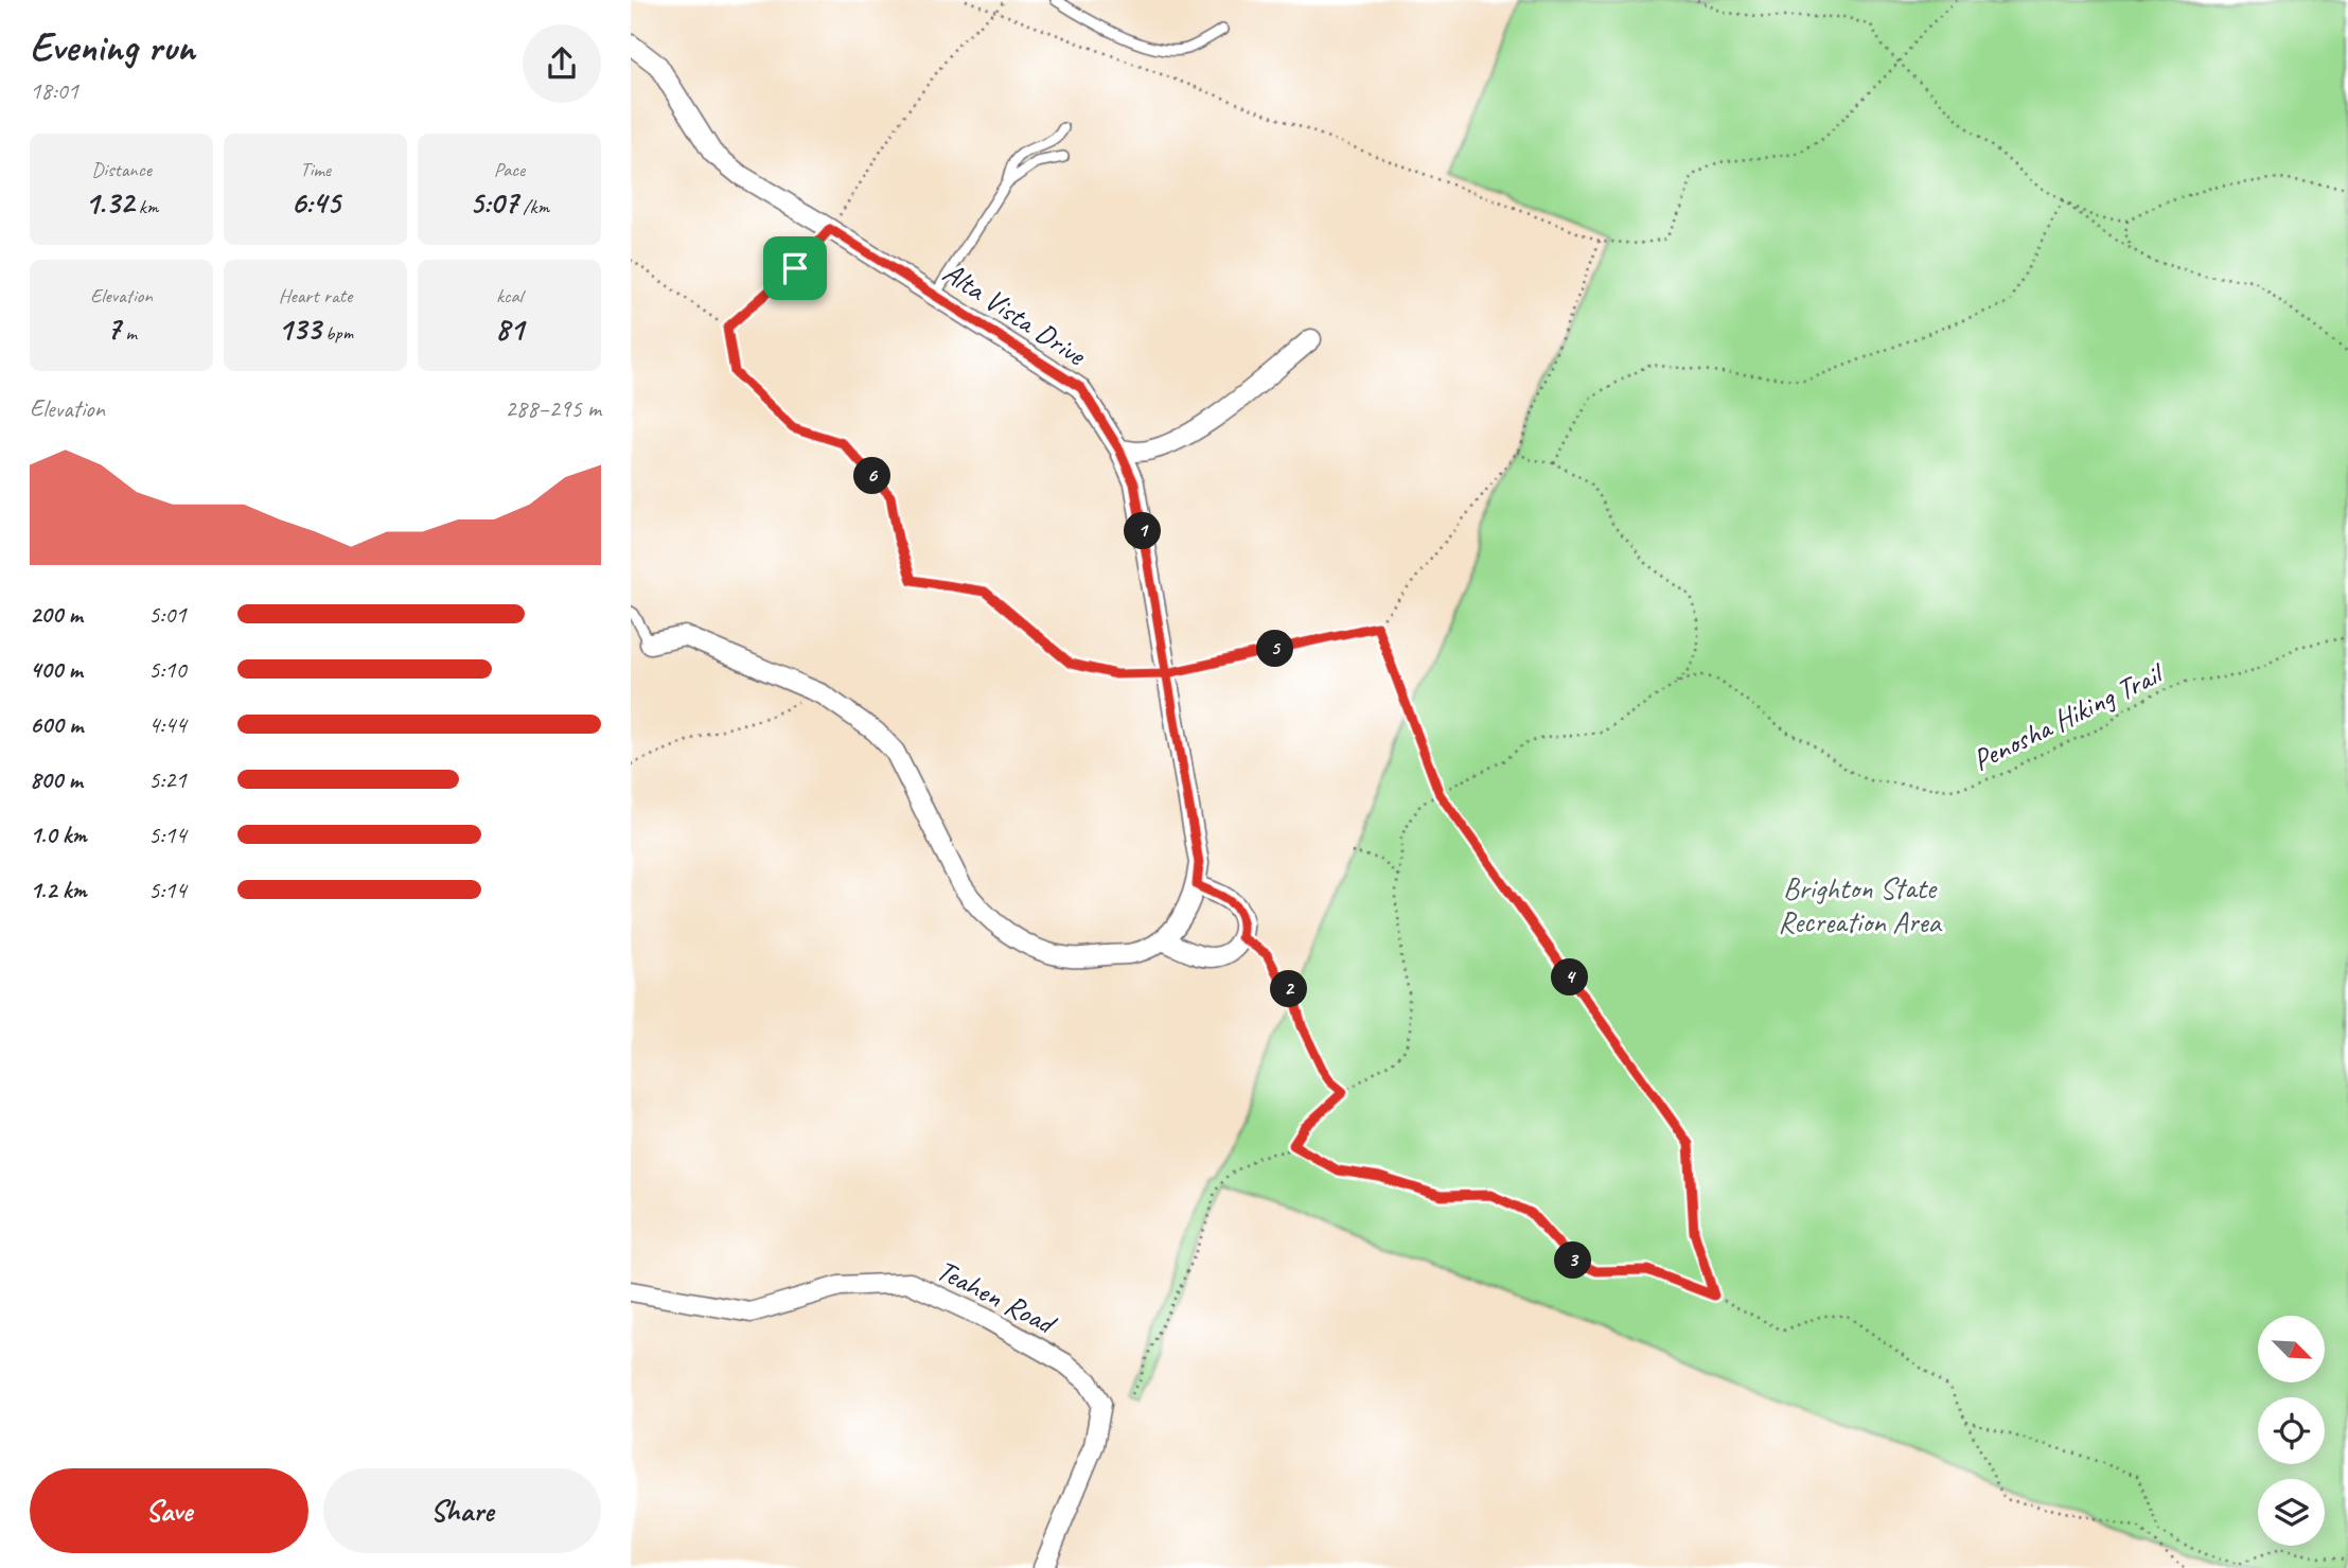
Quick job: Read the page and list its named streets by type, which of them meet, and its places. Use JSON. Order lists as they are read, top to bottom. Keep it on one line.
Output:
{"streets":{"street":["Alta Vista Drive","Teahen Road"],"path":["Penosha Hiking Trail"]},"parks":["Brighton State Recreation Area"],"north":"bottom right","page":{"heading":["Evening run","18:01"],"stats":[["Distance","1.32 km"],["Time","6:45"],["Pace","5:07 /km"],["Elevation","7 m"],["Heart rate","133 bpm"],["kcal","81"]],"chart":["Elevation","288–295 m"],"pins":["6","1","5","4","2","3"],"list":[{"name":"200 m","note":"5:01"},{"name":"400 m","note":"5:10"},{"name":"600 m","note":"4:44"},{"name":"800 m","note":"5:21"},{"name":"1.0 km","note":"5:14"},{"name":"1.2 km","note":"5:14"}],"buttons":["Save","Share"]}}
